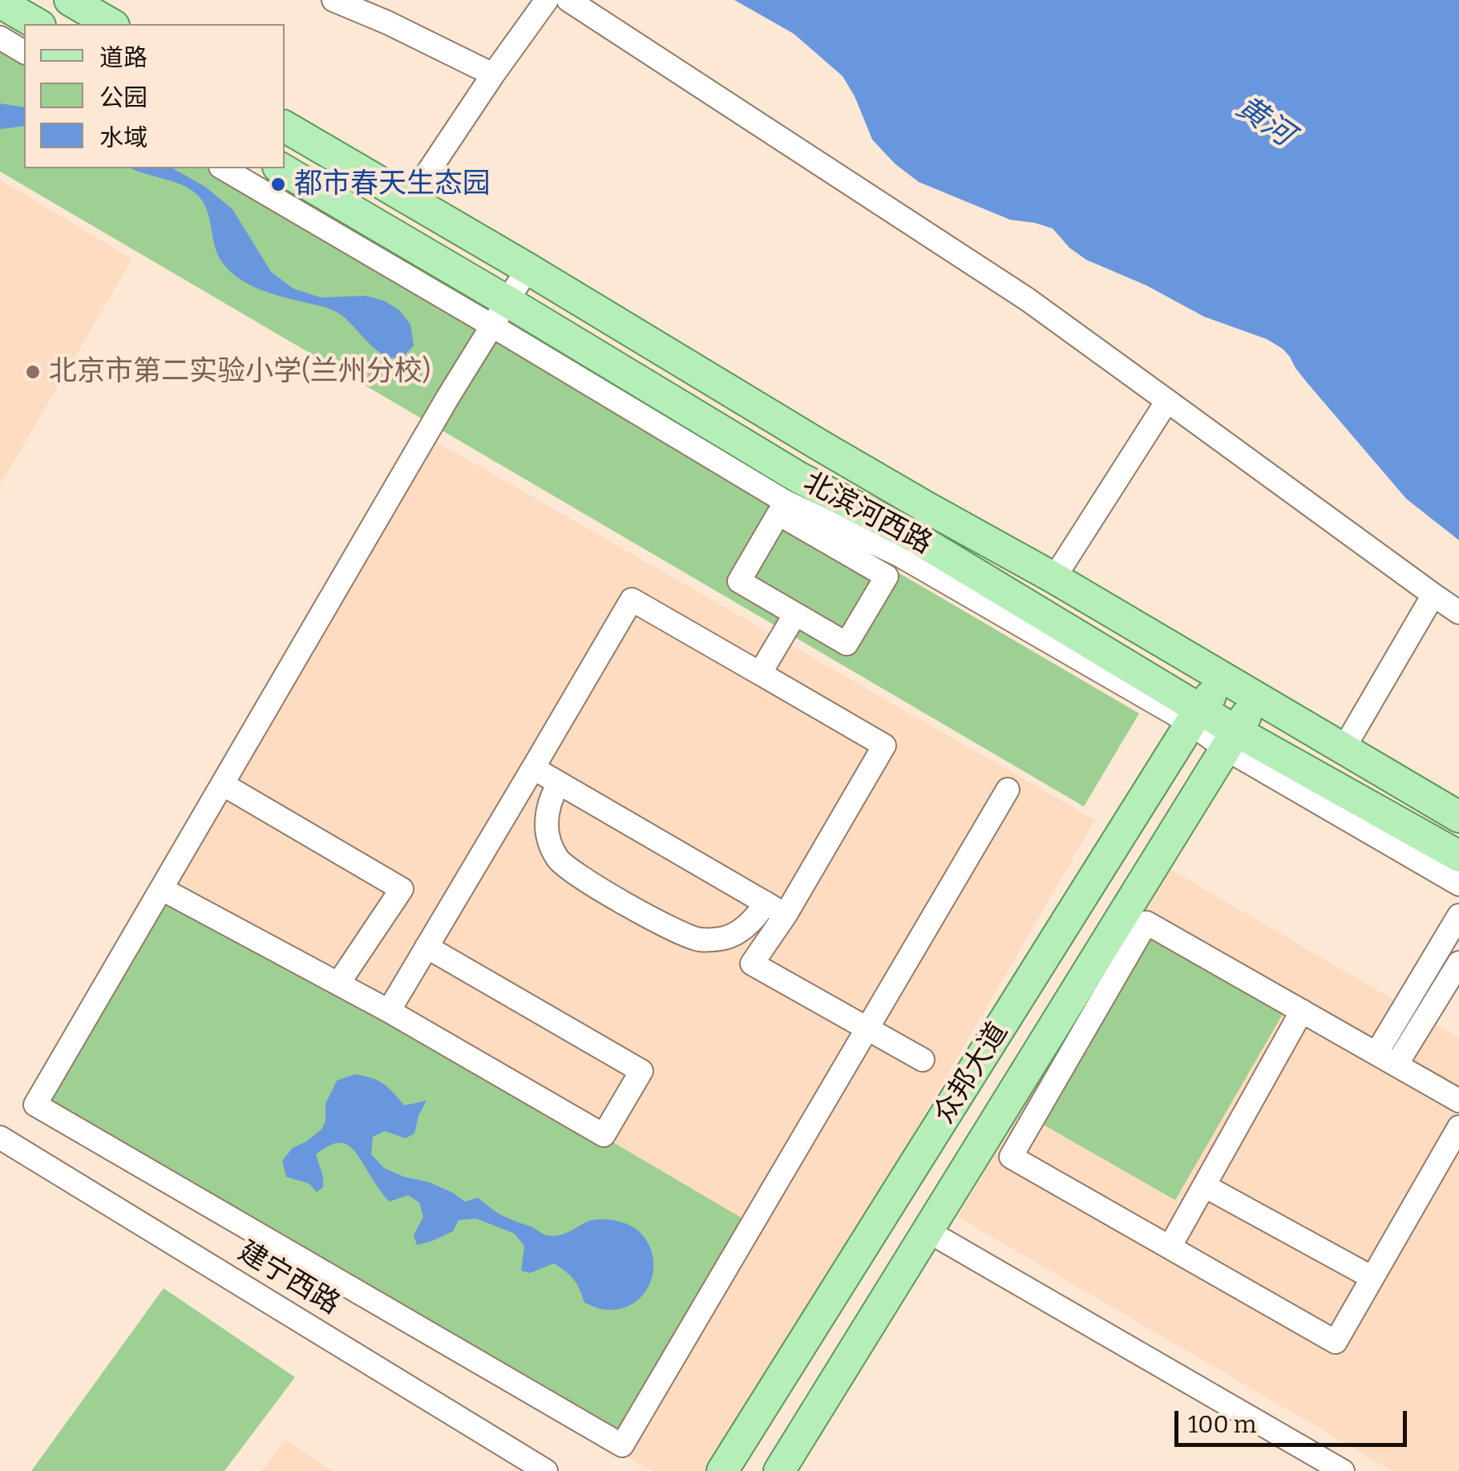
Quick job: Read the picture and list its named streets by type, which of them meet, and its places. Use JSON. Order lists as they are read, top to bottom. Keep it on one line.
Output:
{"streets":{"main road":["北滨河西路","众邦大道"],"street":["建宁西路"]},"crossings":[["北滨河西路","众邦大道"]],"water":["黄河"],"places":["都市春天生态园","北京市第二实验小学(兰州分校)"],"legend":["道路","公园","水域"],"scale_bar":"100 m"}
